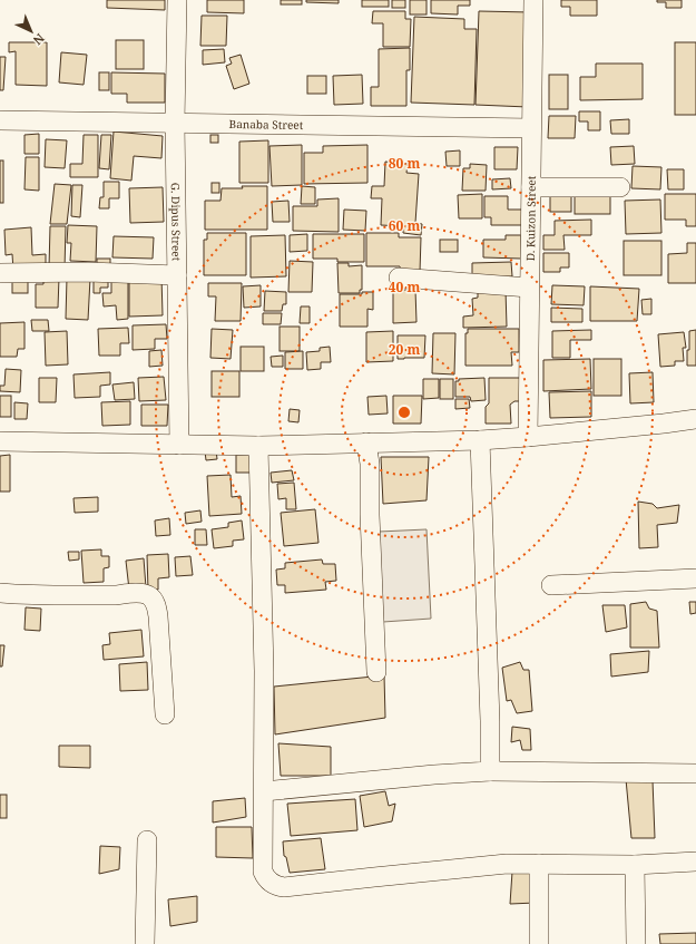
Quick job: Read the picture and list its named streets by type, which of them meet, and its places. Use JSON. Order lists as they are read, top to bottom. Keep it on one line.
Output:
{"streets":{"street":["Banaba Street","D. Kuizon Street","G. Dipus Street"]},"crossings":[["Banaba Street","D. Kuizon Street"],["Banaba Street","G. Dipus Street"]],"north":"bottom right","rings":["80 m","60 m","40 m","20 m"]}
